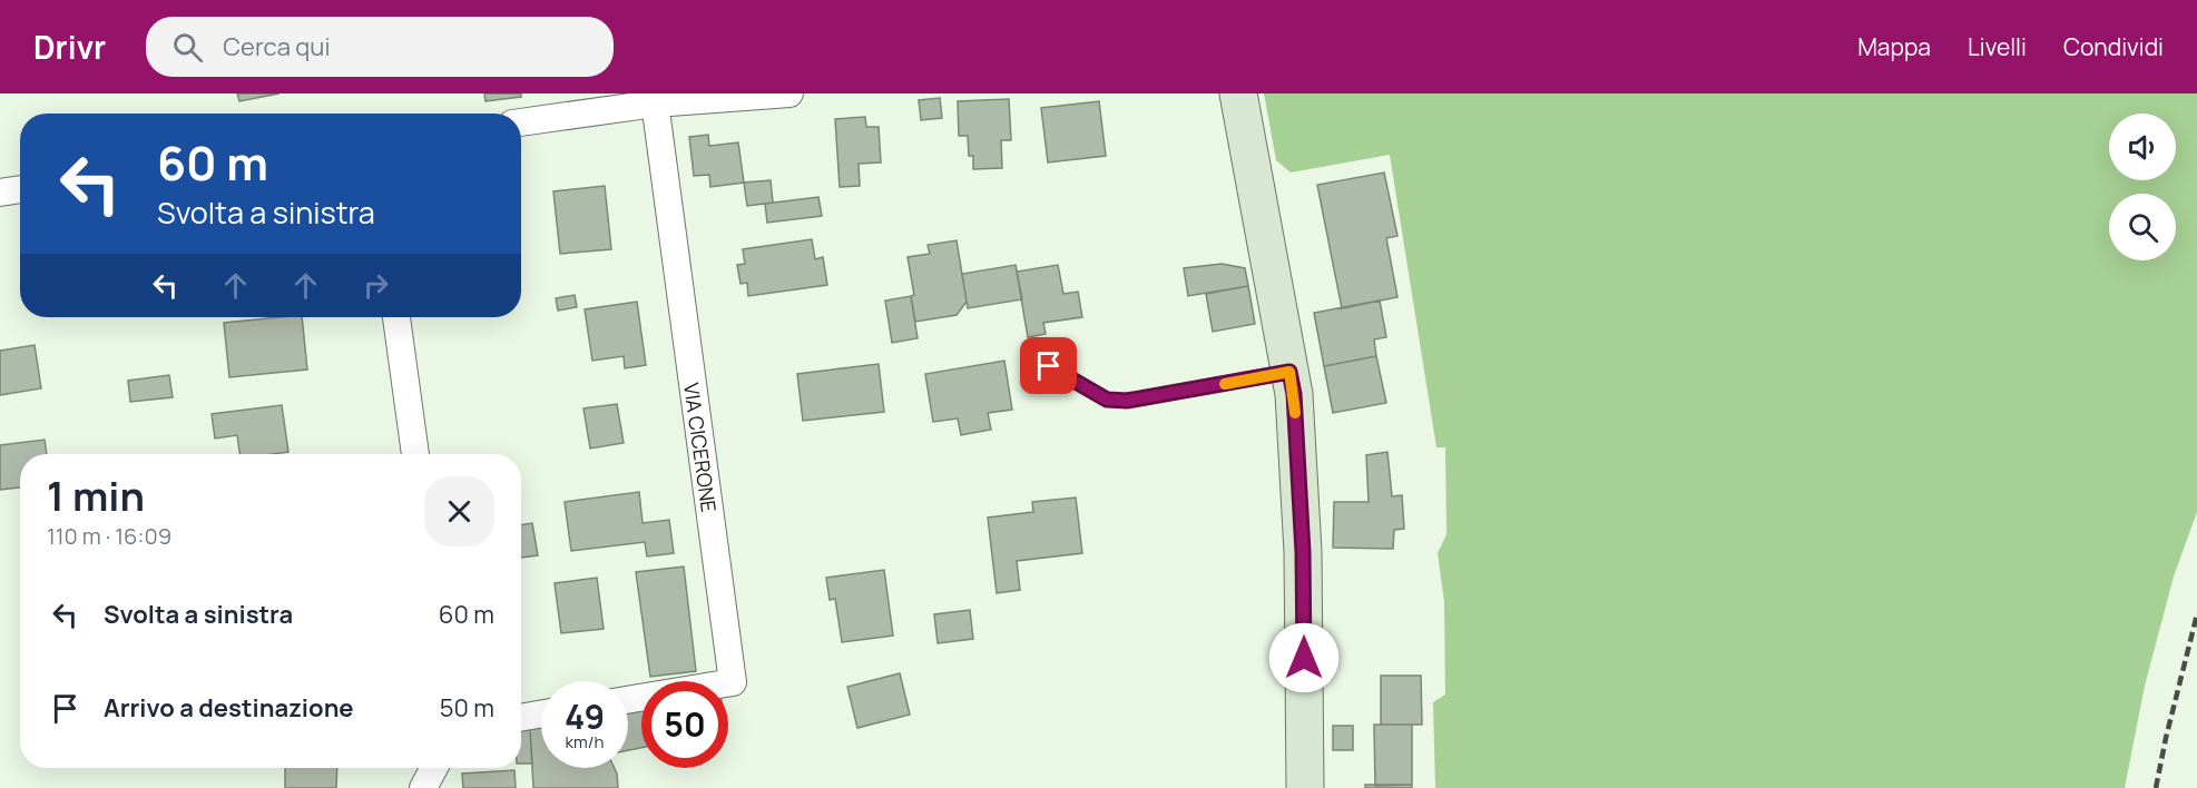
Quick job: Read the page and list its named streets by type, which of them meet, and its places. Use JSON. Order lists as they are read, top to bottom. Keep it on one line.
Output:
{"streets":{"street":["VIA CICERONE"]},"page":{"header":"Drivr","search":"Cerca qui","nav":["Mappa","Livelli","Condividi"],"turn":["60 m","Svolta a sinistra"],"heading":["1 min","110 m · 16:09"],"list":[{"name":"Svolta a sinistra","value":"60 m"},{"name":"Arrivo a destinazione","value":"50 m"}],"speed":"49 km/h","limit":"50"}}
